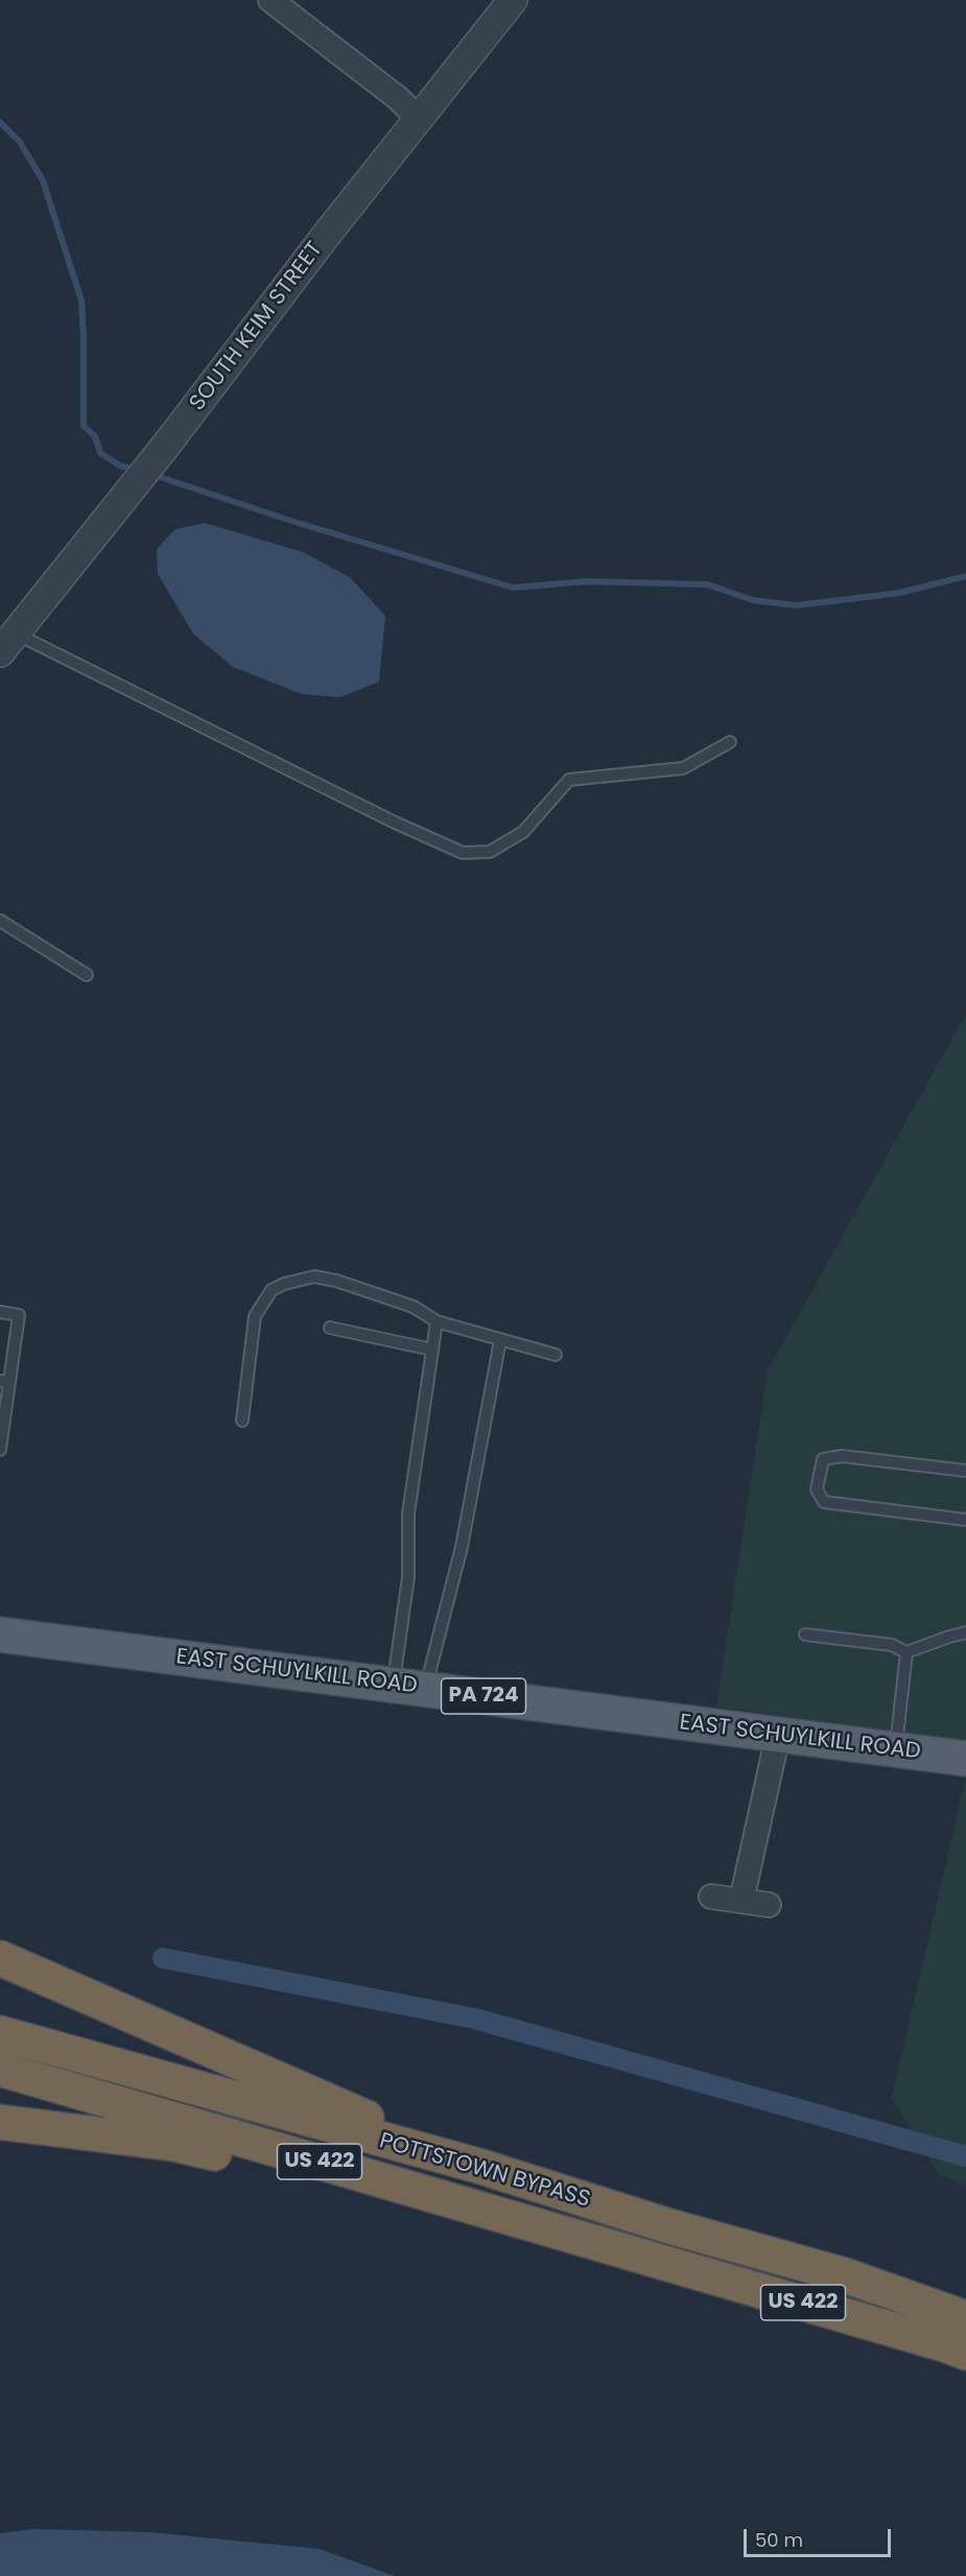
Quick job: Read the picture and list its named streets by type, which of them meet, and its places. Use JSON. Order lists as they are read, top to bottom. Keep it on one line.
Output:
{"streets":{"highway":["US 422","POTTSTOWN BYPASS"],"main road":["EAST SCHUYLKILL ROAD","PA 724"],"street":["SOUTH KEIM STREET"]},"scale_bar":"50 m"}
